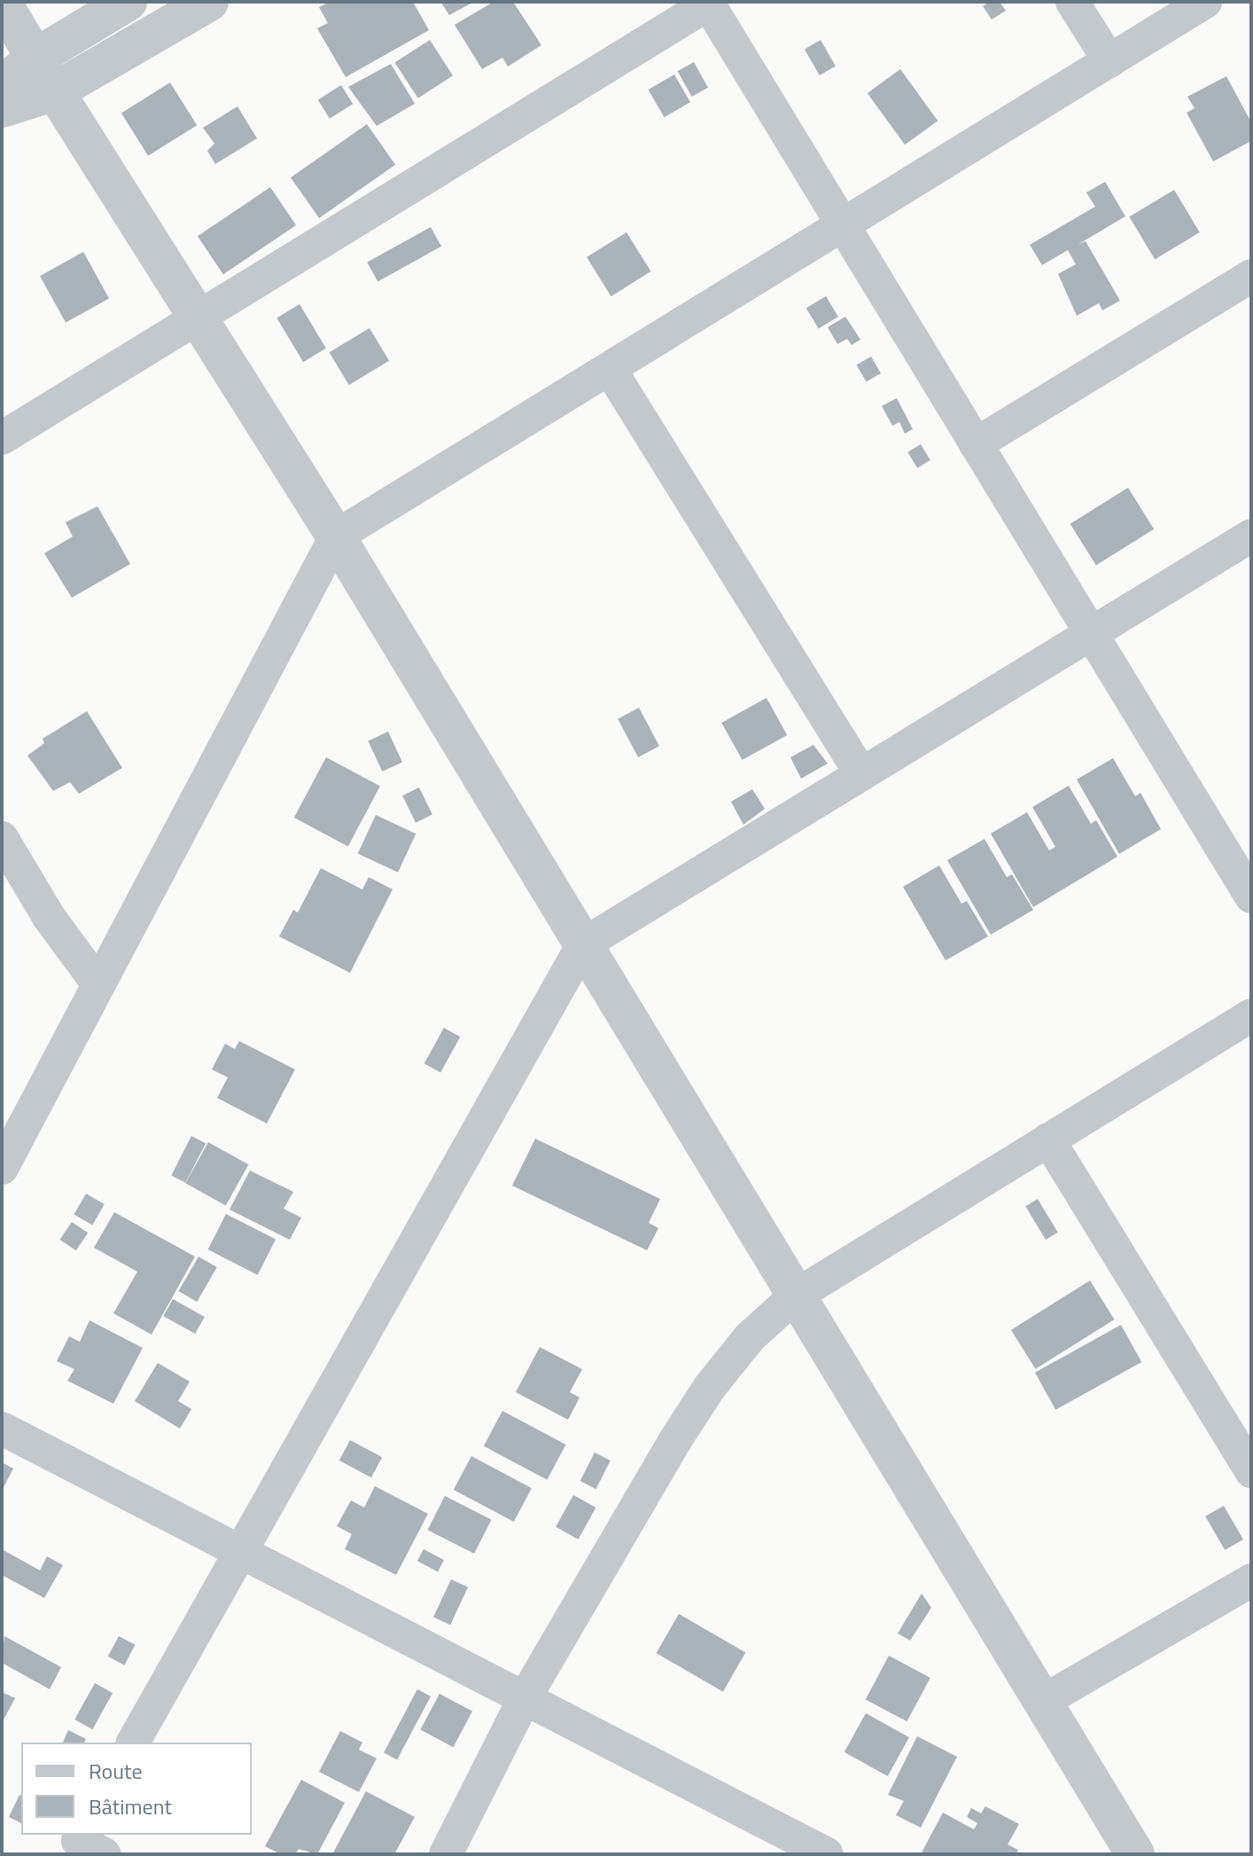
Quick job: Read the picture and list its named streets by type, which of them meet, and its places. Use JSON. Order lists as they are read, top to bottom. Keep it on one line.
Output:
{"legend":["Route","Bâtiment"]}
